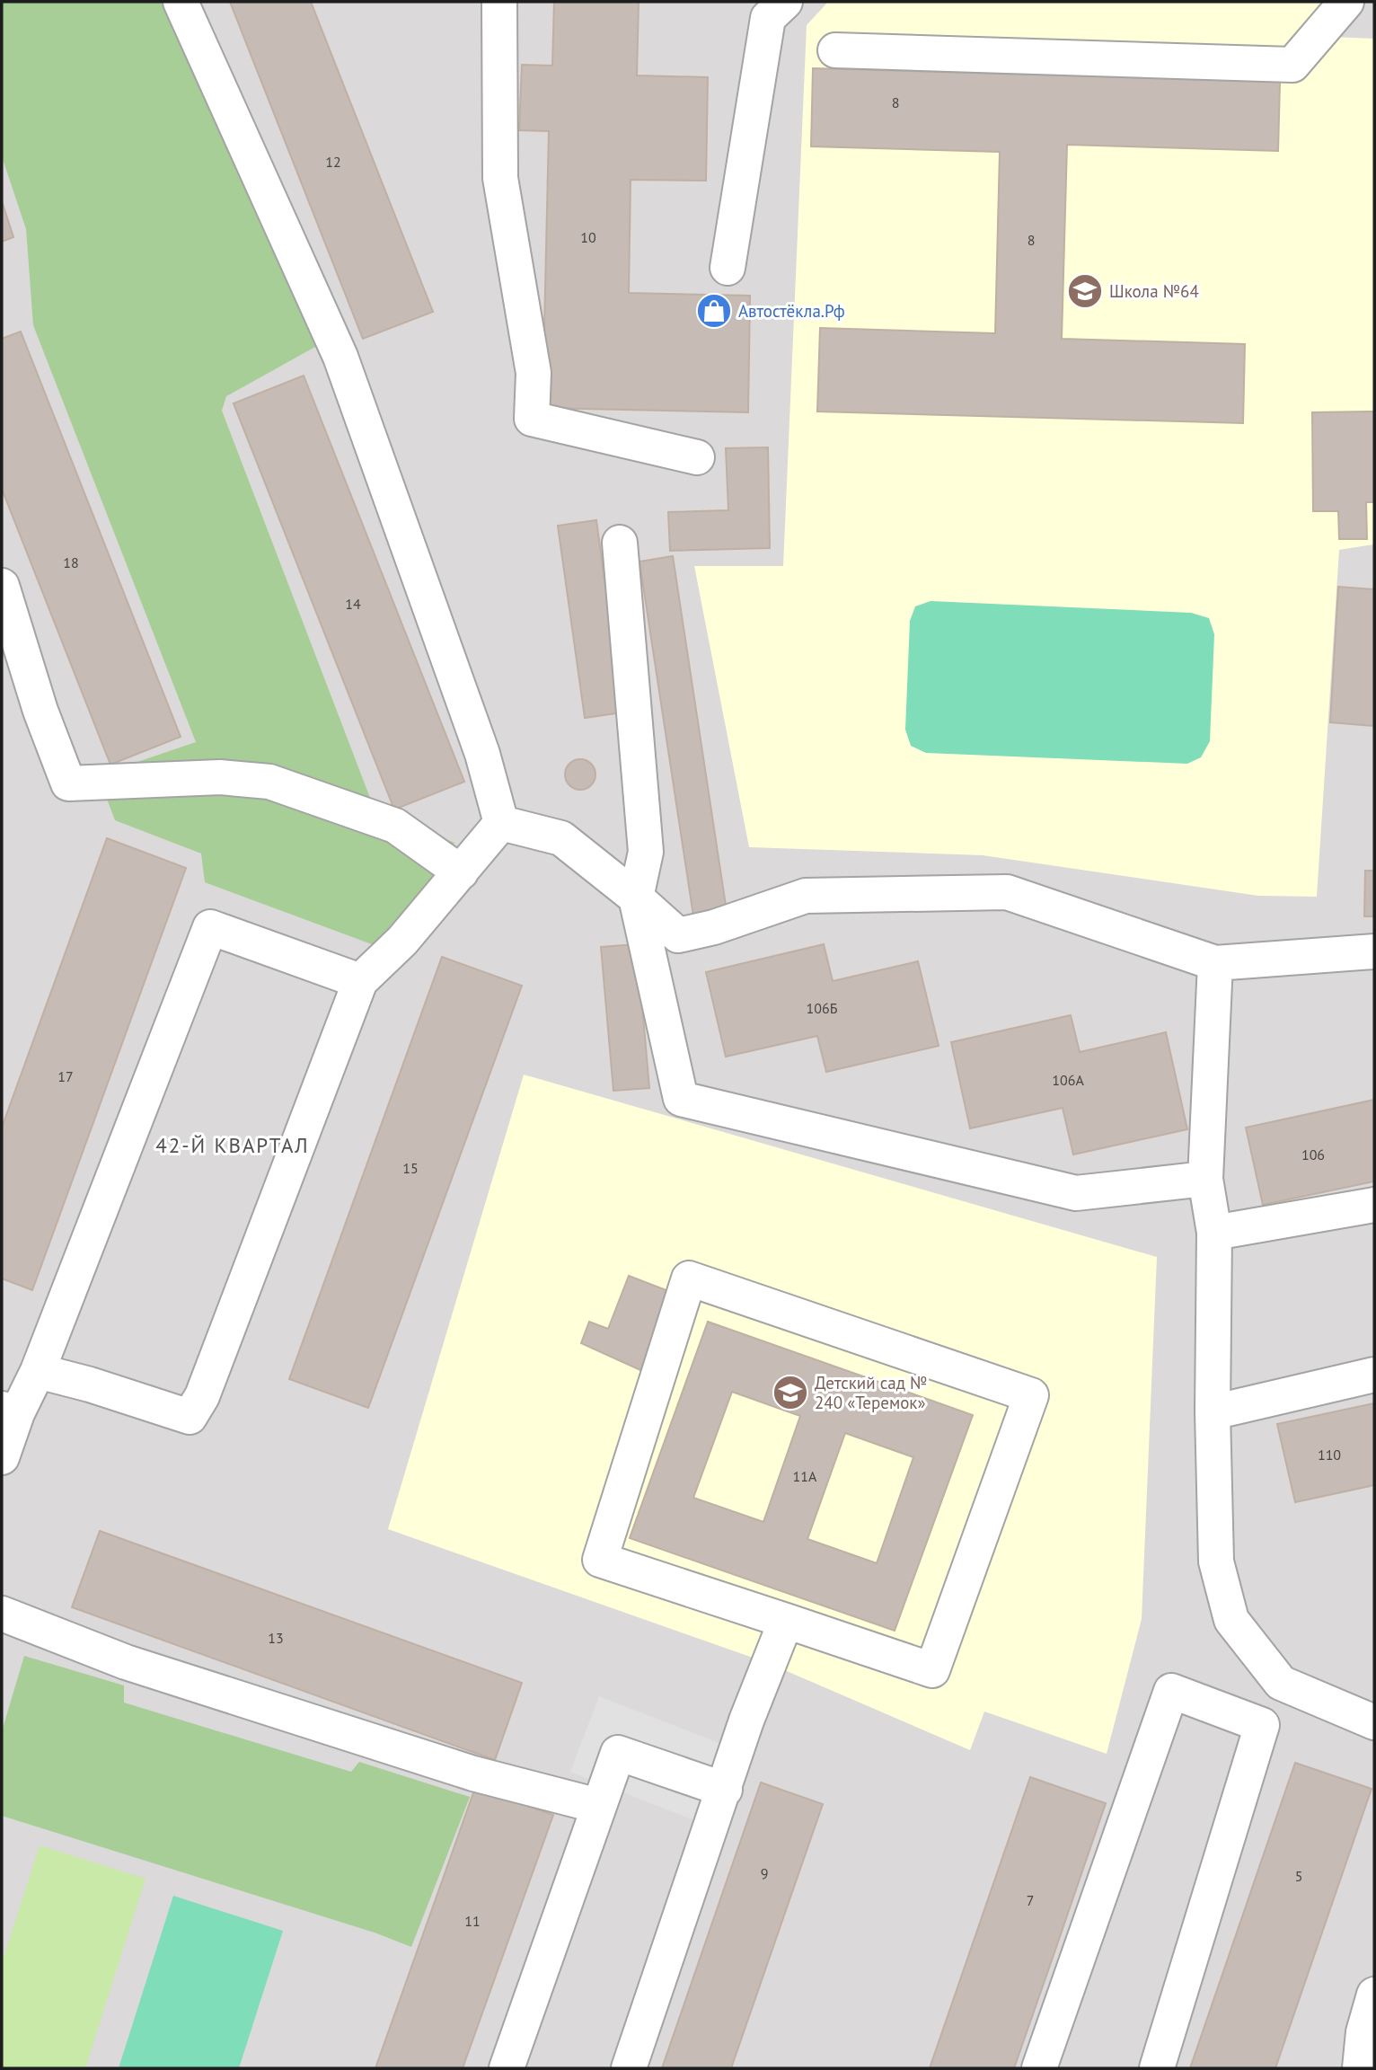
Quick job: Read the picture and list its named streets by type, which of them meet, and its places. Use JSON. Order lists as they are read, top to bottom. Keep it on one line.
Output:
{"districts":["42-Й КВАРТАЛ"],"places":{"school or university":["Школа №64","Детский сад № 240 «Теремок»"],"shop":["Автостёкла.Рф"]},"house_numbers":["8","12","10","8","18","14","106Б","17","106А","106","15","110","11А","13","9","5","7","11"]}
